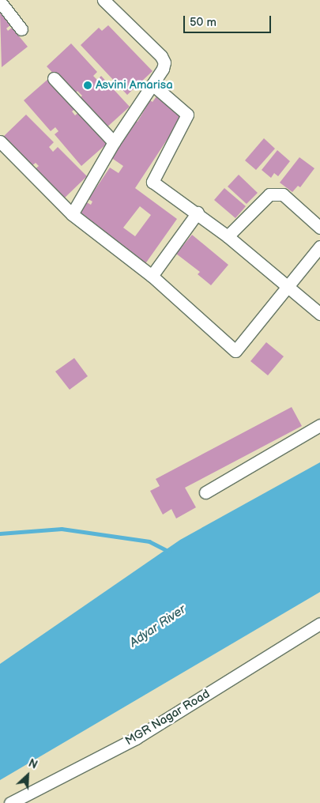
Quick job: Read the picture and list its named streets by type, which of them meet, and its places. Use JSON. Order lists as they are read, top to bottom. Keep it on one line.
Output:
{"streets":{"street":["MGR Nagar Road"]},"water":["Adyar River"],"places":["Asvini Amarisa"],"scale_bar":"50 m","north":"top right"}
